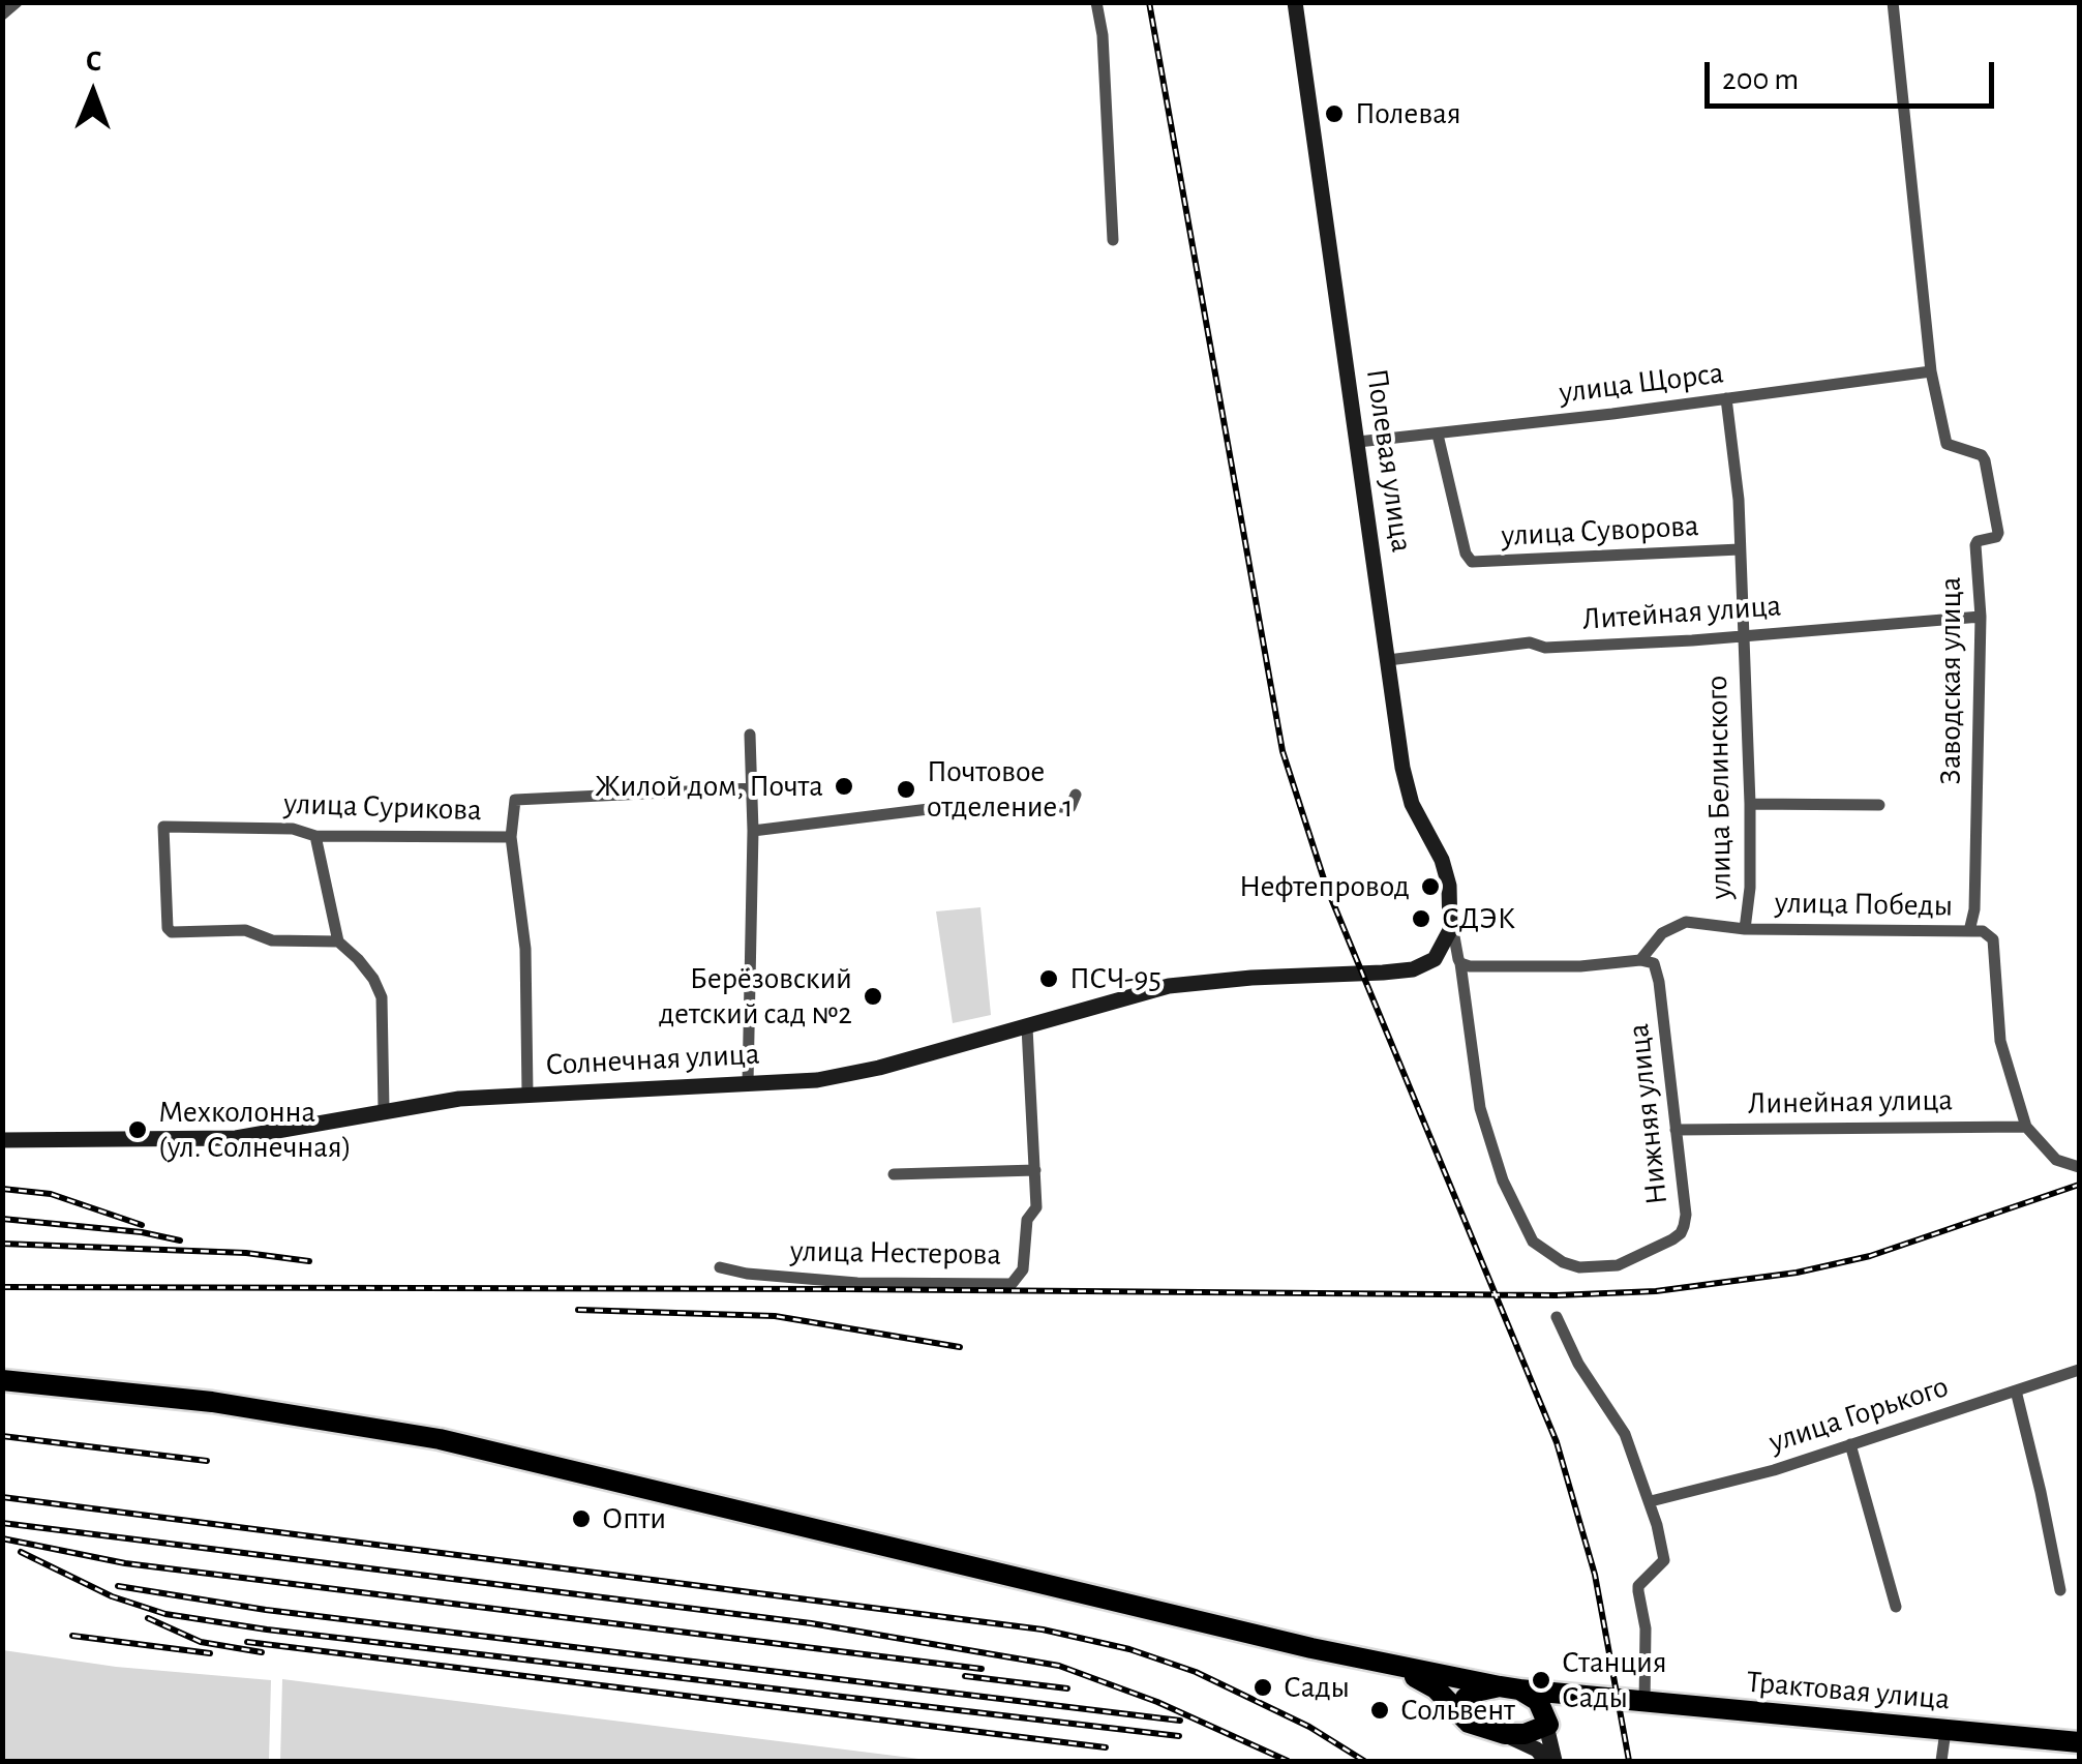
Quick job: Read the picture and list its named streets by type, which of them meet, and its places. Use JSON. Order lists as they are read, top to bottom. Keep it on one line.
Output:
{"streets":{"highway":["Трактовая улица"],"street":["улица Щорса","Полевая улица","улица Суворова","Литейная улица","Заводская улица","улица Белинского","улица Сурикова","улица Победы","Солнечная улица","Линейная улица","Нижняя улица","улица Нестерова","улица Горького"]},"crossings":[["улица Щорса","Полевая улица"],["улица Щорса","улица Суворова"],["улица Щорса","Заводская улица"],["улица Щорса","улица Белинского"],["Полевая улица","Литейная улица"],["Полевая улица","Солнечная улица"],["улица Суворова","улица Белинского"],["Литейная улица","Заводская улица"],["Литейная улица","улица Белинского"],["Заводская улица","улица Победы"],["Заводская улица","Линейная улица"],["улица Белинского","улица Победы"],["улица Победы","Нижняя улица"],["Солнечная улица","улица Нестерова"],["Линейная улица","Нижняя улица"]],"places":["Полевая","Жилой дом, Почта","Почтовое отделение 1","Нефтепровод","СДЭК","ПСЧ-95","Берёзовский детский сад №2","Мехколонна (ул. Солнечная)","Опти","Станция Сады","Сады","Сольвент"],"scale_bar":"200 m","north":"top"}
